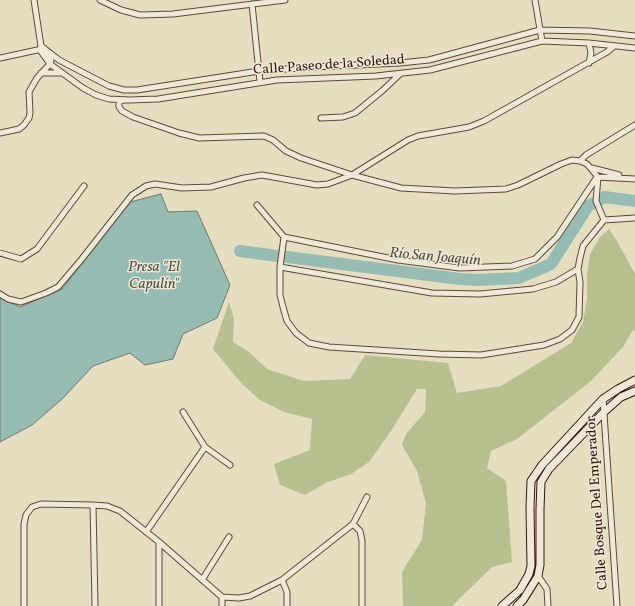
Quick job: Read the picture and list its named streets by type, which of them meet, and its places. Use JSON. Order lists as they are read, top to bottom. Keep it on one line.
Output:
{"streets":{"street":["Calle Paseo de la Soledad","Calle Bosque Del Emperador"]},"water":["Río San Joaquín","Presa \"El Capulín\""]}
